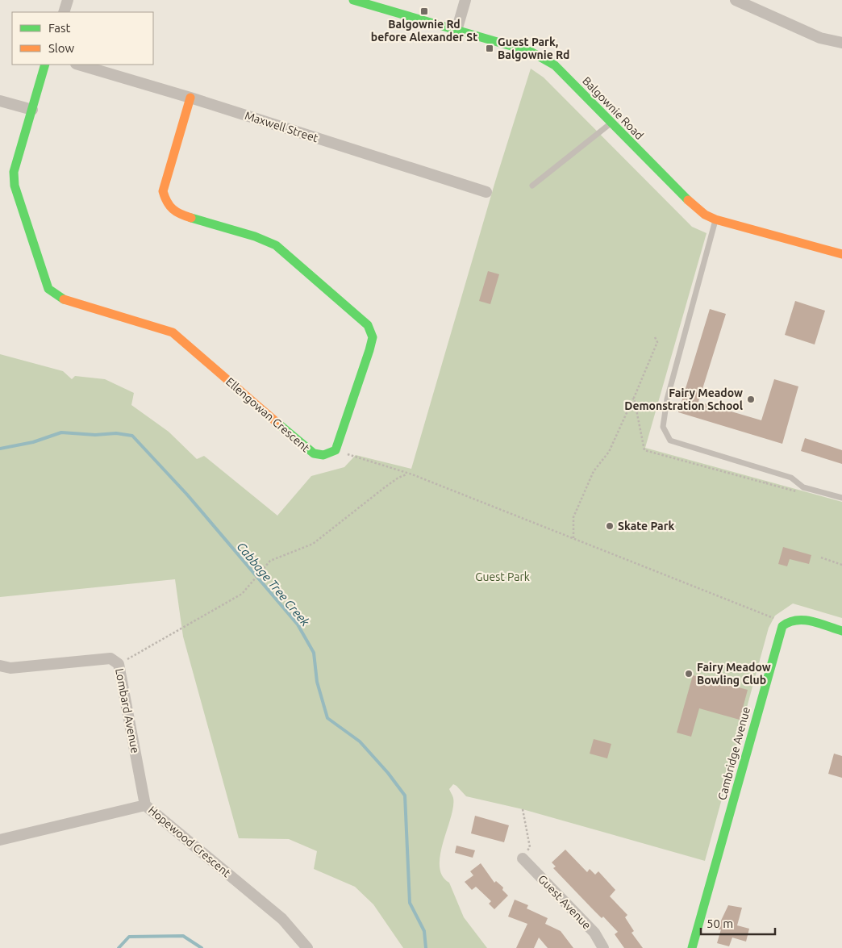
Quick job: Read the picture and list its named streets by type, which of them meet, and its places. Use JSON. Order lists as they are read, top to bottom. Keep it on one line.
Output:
{"streets":{"street":["Balgownie Road","Maxwell Street","Ellengowan Crescent","Lombard Avenue","Cambridge Avenue","Hopewood Crescent","Guest Avenue"]},"crossings":[["Lombard Avenue","Hopewood Crescent"]],"water":["Cabbage Tree Creek"],"parks":["Guest Park"],"places":{"transit":["Balgownie Rd before Alexander St","Guest Park, Balgownie Rd"],"other":["Fairy Meadow Demonstration School","Skate Park","Fairy Meadow Bowling Club"]},"legend":["Fast","Slow"],"scale_bar":"50 m"}
